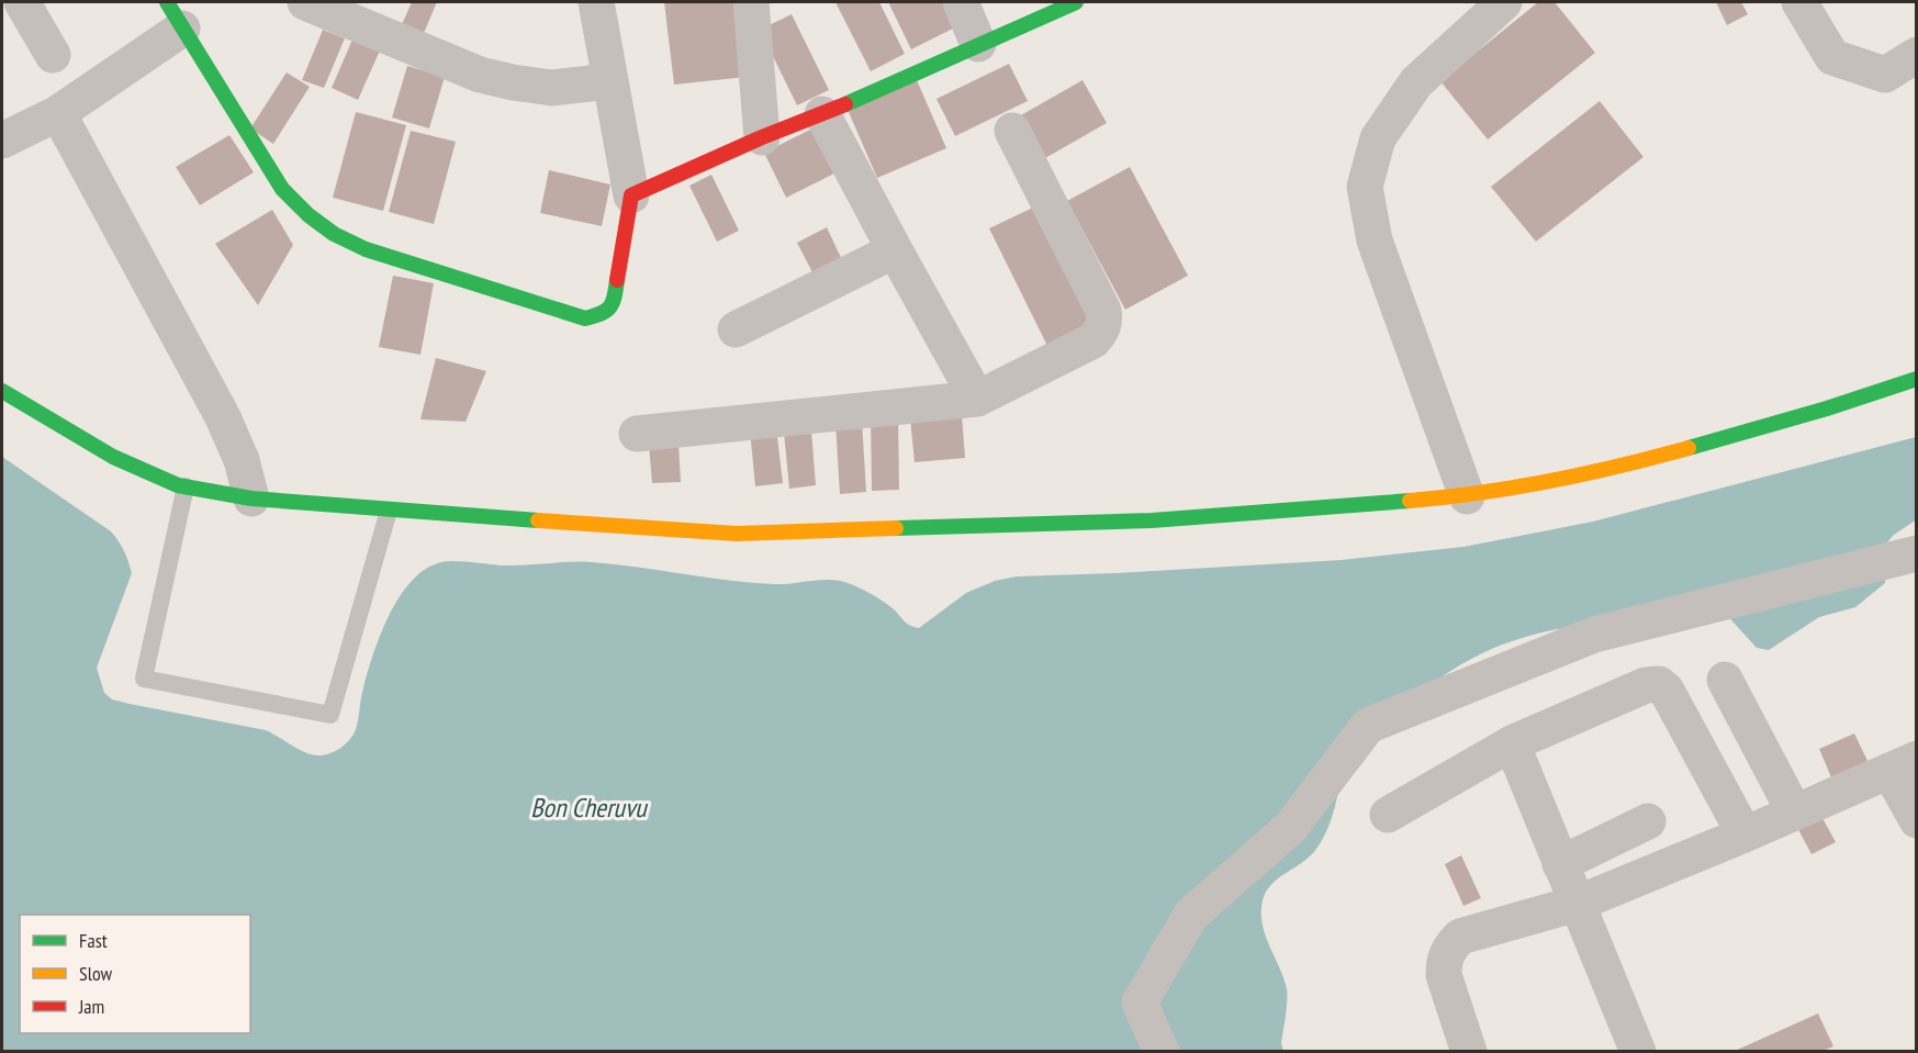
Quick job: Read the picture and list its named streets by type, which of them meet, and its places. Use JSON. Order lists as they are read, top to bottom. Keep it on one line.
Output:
{"water":["Bon Cheruvu"],"legend":["Fast","Slow","Jam"]}
